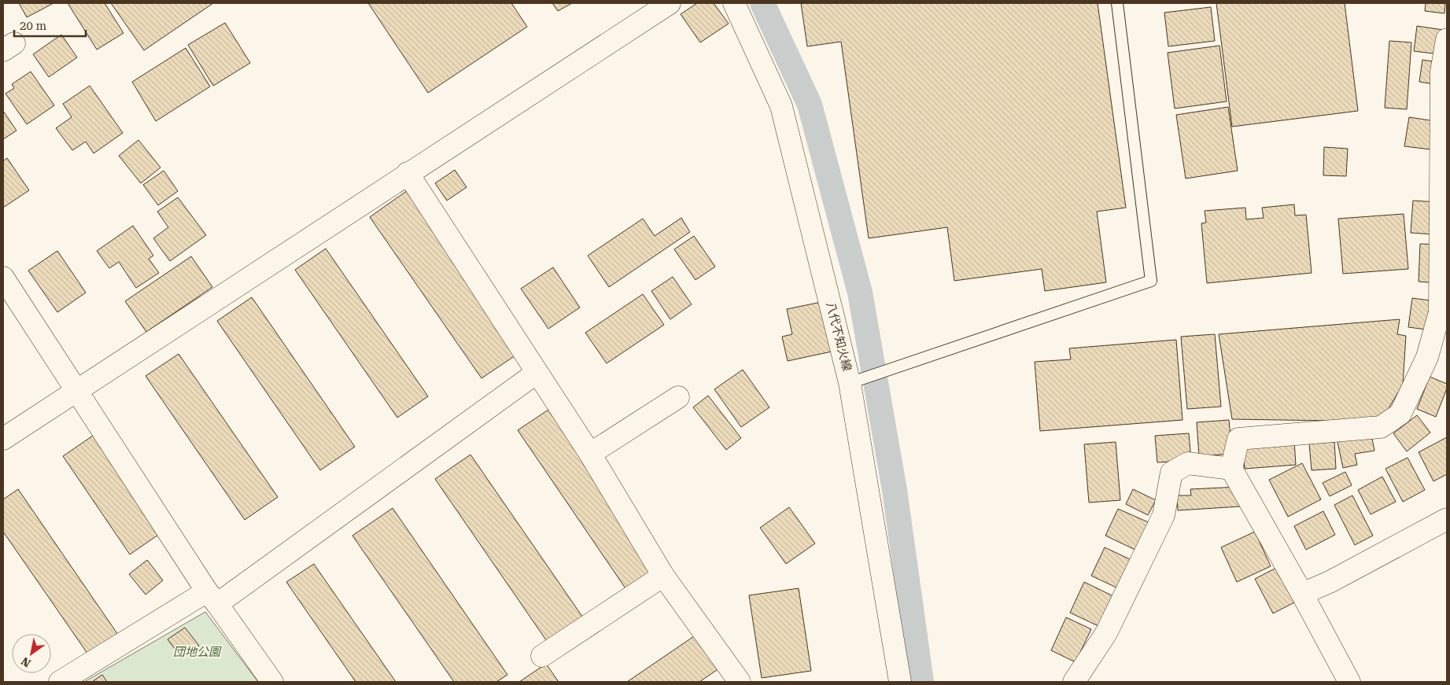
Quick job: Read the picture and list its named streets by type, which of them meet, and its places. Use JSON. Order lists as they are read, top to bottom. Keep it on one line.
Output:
{"streets":{"street":["八代不知火線"]},"parks":["団地公園"],"scale_bar":"20 m","north":"bottom left"}
